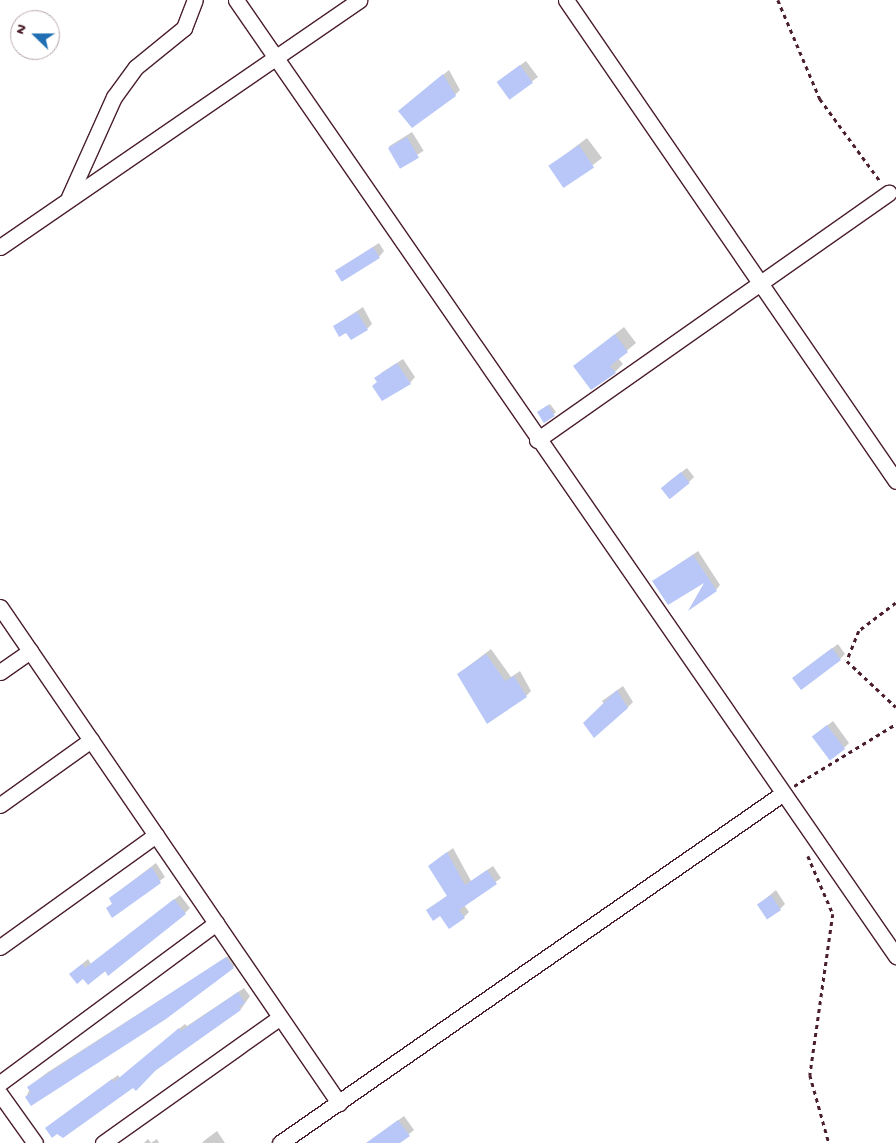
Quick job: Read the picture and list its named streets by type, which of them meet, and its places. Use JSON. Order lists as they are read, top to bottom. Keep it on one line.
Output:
{"north":"left"}
